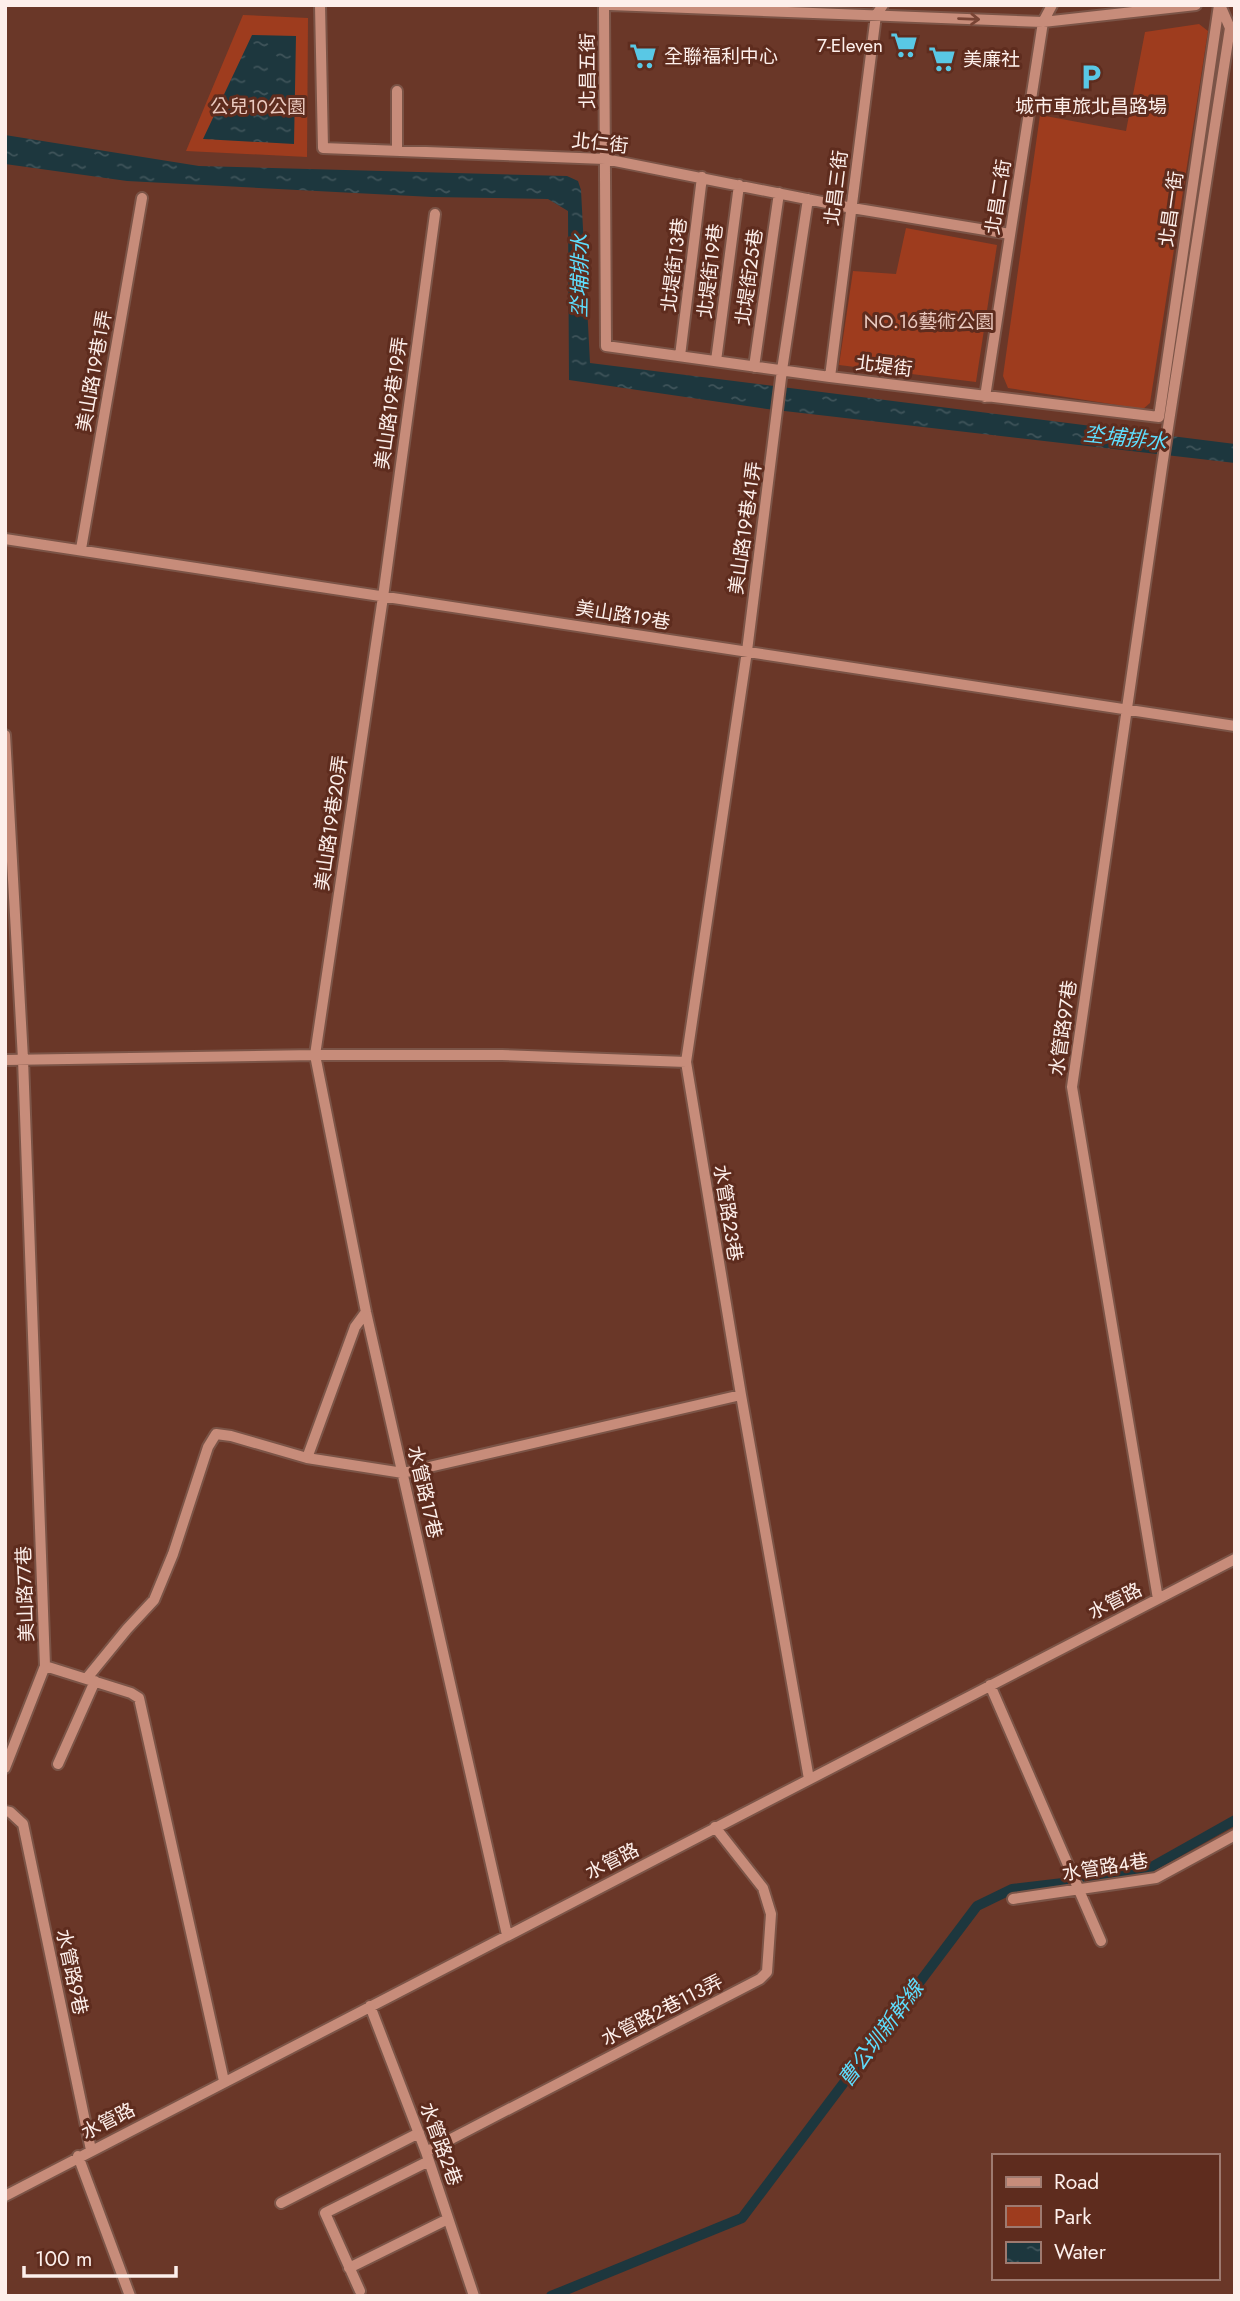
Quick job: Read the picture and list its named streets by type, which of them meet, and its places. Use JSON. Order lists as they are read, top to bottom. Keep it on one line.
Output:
{"streets":{"street":["北昌五街","北仁街","北昌三街","北昌二街","北昌一街","北堤街13巷","北堤街19巷","北堤街25巷","北堤街","美山路19巷1弄","美山路19巷19弄","美山路19巷41弄","美山路19巷","美山路19巷20弄","水管路97巷","水管路23巷","水管路17巷","美山路77巷","水管路","水管路4巷","水管路9巷","水管路2巷113弄","水管路2巷"]},"crossings":[["北昌五街","北仁街"],["北昌五街","北堤街"],["北仁街","北昌三街"],["北仁街","北昌二街"],["北仁街","北堤街13巷"],["北仁街","北堤街19巷"],["北仁街","北堤街25巷"],["北仁街","美山路19巷41弄"],["北昌三街","北堤街"],["北昌二街","北堤街"],["北昌一街","北堤街"],["北昌一街","水管路97巷"],["北堤街13巷","北堤街"],["北堤街19巷","北堤街"],["北堤街25巷","北堤街"],["北堤街","美山路19巷41弄"],["美山路19巷1弄","美山路19巷"],["美山路19巷19弄","美山路19巷"],["美山路19巷19弄","美山路19巷20弄"],["美山路19巷41弄","美山路19巷"],["美山路19巷41弄","水管路23巷"],["美山路19巷","美山路19巷20弄"],["美山路19巷","水管路97巷"],["美山路19巷","水管路23巷"],["美山路19巷20弄","水管路17巷"],["水管路97巷","水管路"],["水管路23巷","水管路"],["水管路17巷","水管路"],["美山路77巷","水管路"],["水管路","水管路4巷"],["水管路","水管路9巷"],["水管路","水管路2巷113弄"],["水管路","水管路2巷"],["水管路2巷113弄","水管路2巷"]],"water":["坔埔排水","曹公圳新幹線"],"parks":["公兒10公園","NO.16藝術公園"],"places":{"supermarket":["7-Eleven","全聯福利中心","美廉社"],"parking":["城市車旅北昌路場"]},"legend":["Road","Park","Water"],"scale_bar":"100 m"}
